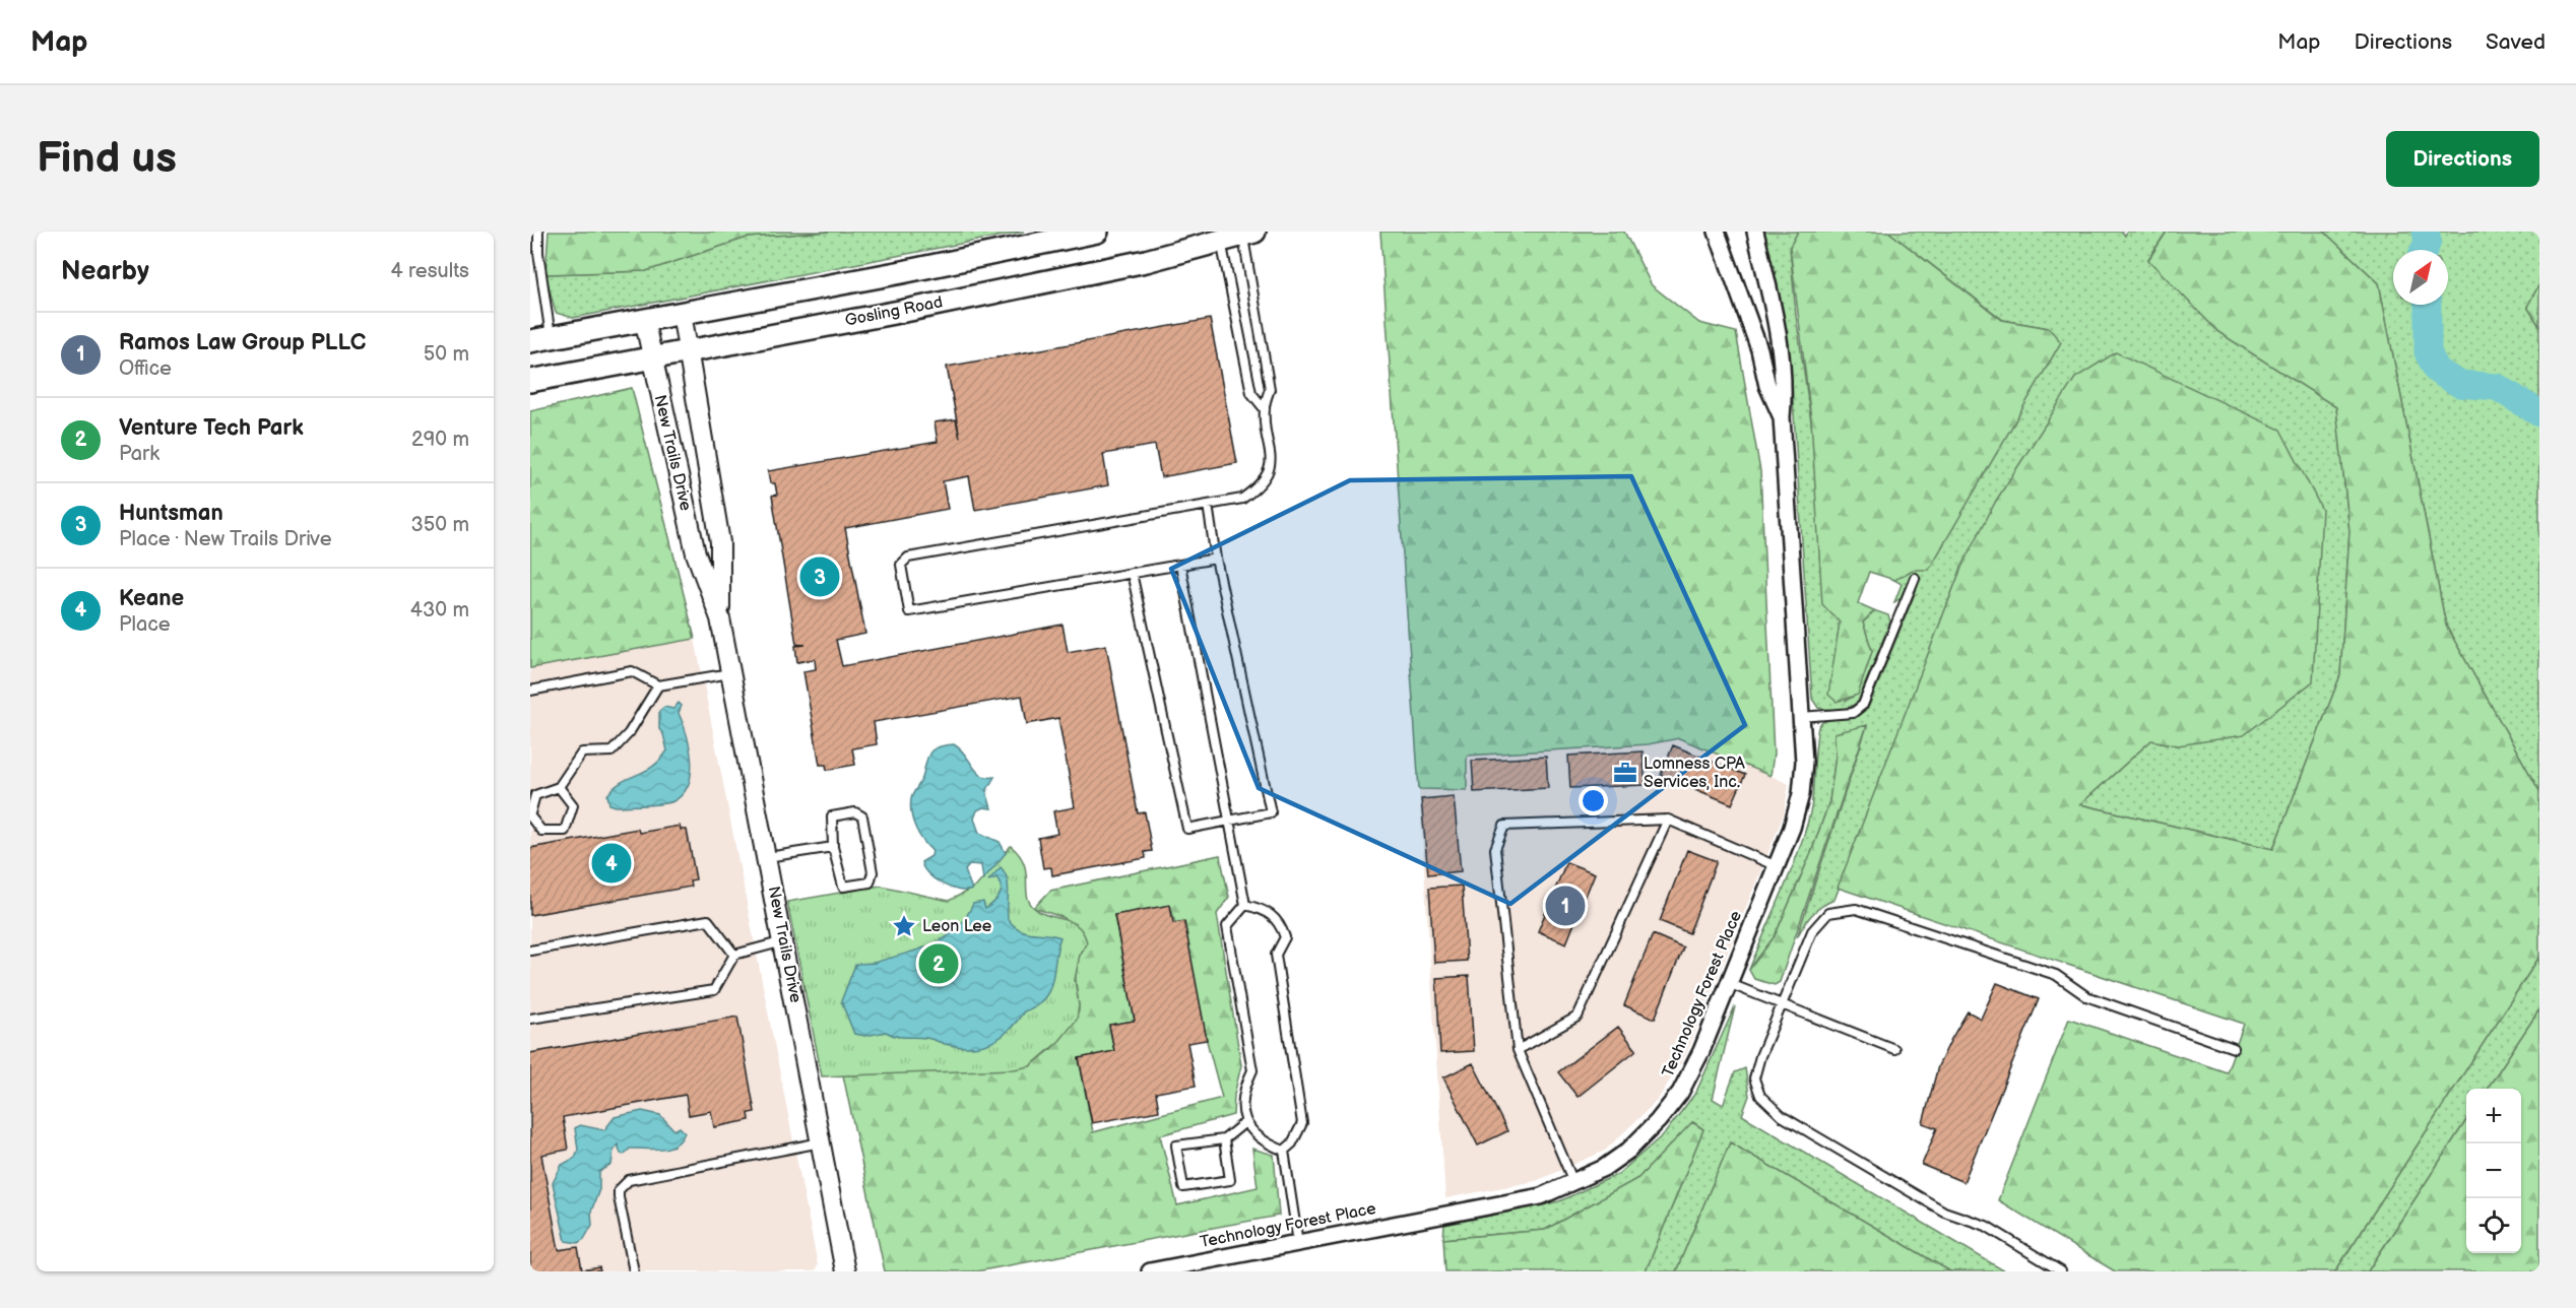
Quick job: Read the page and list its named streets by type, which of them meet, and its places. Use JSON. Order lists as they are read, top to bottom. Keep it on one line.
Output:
{"streets":{"main road":["Gosling Road"],"street":["New Trails Drive","Technology Forest Place"]},"crossings":[["Gosling Road","New Trails Drive"]],"places":{"office":["Lomness CPA Services, Inc."],"place":["Leon Lee"]},"north":"top right","page":{"header":"Map","nav":["Map","Directions","Saved"],"buttons":"Directions","title":"Find us","heading":["Nearby","4 results"],"list":[{"mark":"1","name":"Ramos Law Group PLLC","note":"Office","value":"50 m"},{"mark":"2","name":"Venture Tech Park","note":"Park","value":"290 m"},{"mark":"3","name":"Huntsman","note":"Place · New Trails Drive","value":"350 m"},{"mark":"4","name":"Keane","note":"Place","value":"430 m"}],"pins":["3","4","1","2"],"map_buttons":["+","−"]}}
